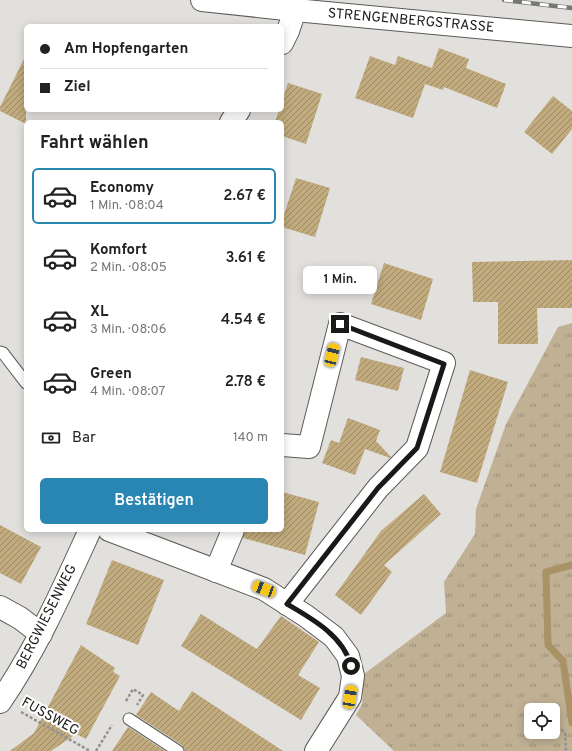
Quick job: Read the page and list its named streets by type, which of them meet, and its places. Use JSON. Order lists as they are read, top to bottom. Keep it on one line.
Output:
{"streets":{"street":["STRENGENBERGSTRASSE","BERGWIESENWEG"],"path":["FUSSWEG"]},"crossings":[["BERGWIESENWEG","FUSSWEG"]],"page":{"banner":["Am Hopfengarten","Ziel"],"heading":"Fahrt wählen","list":[{"name":"Economy","note":"1 Min. · 08:04","value":"2.67 €"},{"name":"Komfort","note":"2 Min. · 08:05","value":"3.61 €"},{"name":"XL","note":"3 Min. · 08:06","value":"4.54 €"},{"name":"Green","note":"4 Min. · 08:07","value":"2.78 €"}],"bubble":"1 Min.","pay":["Bar","140 m"],"buttons":"Bestätigen"}}
